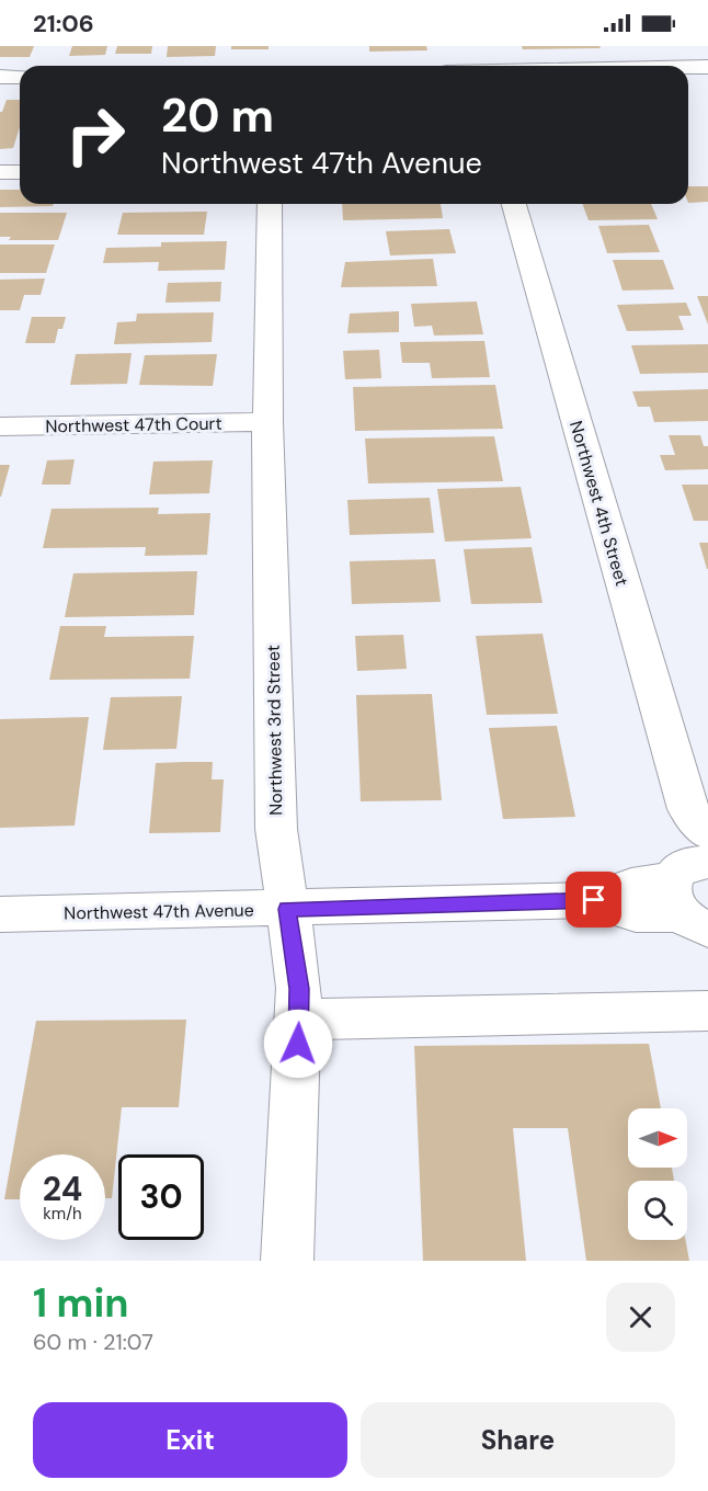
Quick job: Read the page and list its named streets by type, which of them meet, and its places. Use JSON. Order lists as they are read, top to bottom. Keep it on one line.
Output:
{"streets":{"street":["Northwest 47th Court","Northwest 4th Street","Northwest 3rd Street","Northwest 47th Avenue"]},"crossings":[["Northwest 47th Court","Northwest 3rd Street"],["Northwest 4th Street","Northwest 47th Avenue"],["Northwest 3rd Street","Northwest 47th Avenue"]],"north":"right","page":{"status":"21:06","turn":["20 m","Northwest 47th Avenue"],"speed":"24 km/h","limit":"30","heading":["1 min","60 m · 21:07"],"buttons":["Exit","Share"]}}
